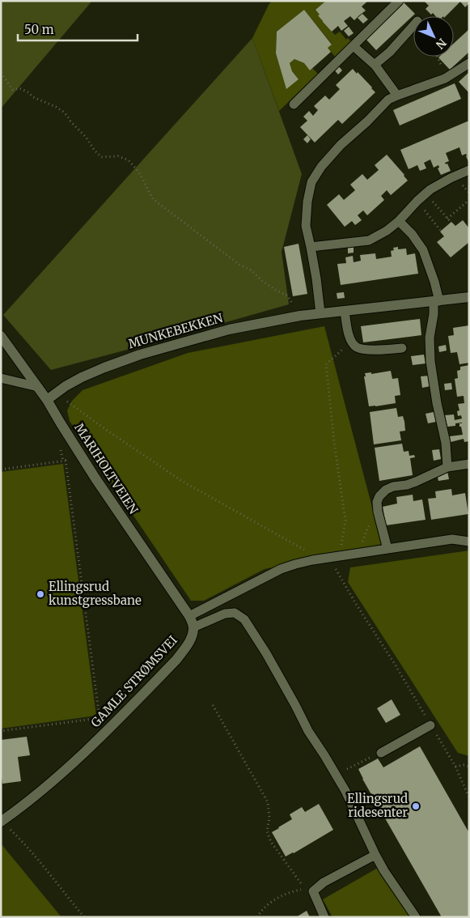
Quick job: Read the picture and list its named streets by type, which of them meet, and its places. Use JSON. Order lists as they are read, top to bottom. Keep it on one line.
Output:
{"streets":{"street":["MUNKEBEKKEN","MARIHOLTVEIEN","GAMLE STRØMSVEI"]},"crossings":[["MUNKEBEKKEN","MARIHOLTVEIEN"]],"places":["Ellingsrud kunstgressbane","Ellingsrud ridesenter"],"scale_bar":"50 m","north":"bottom right"}
